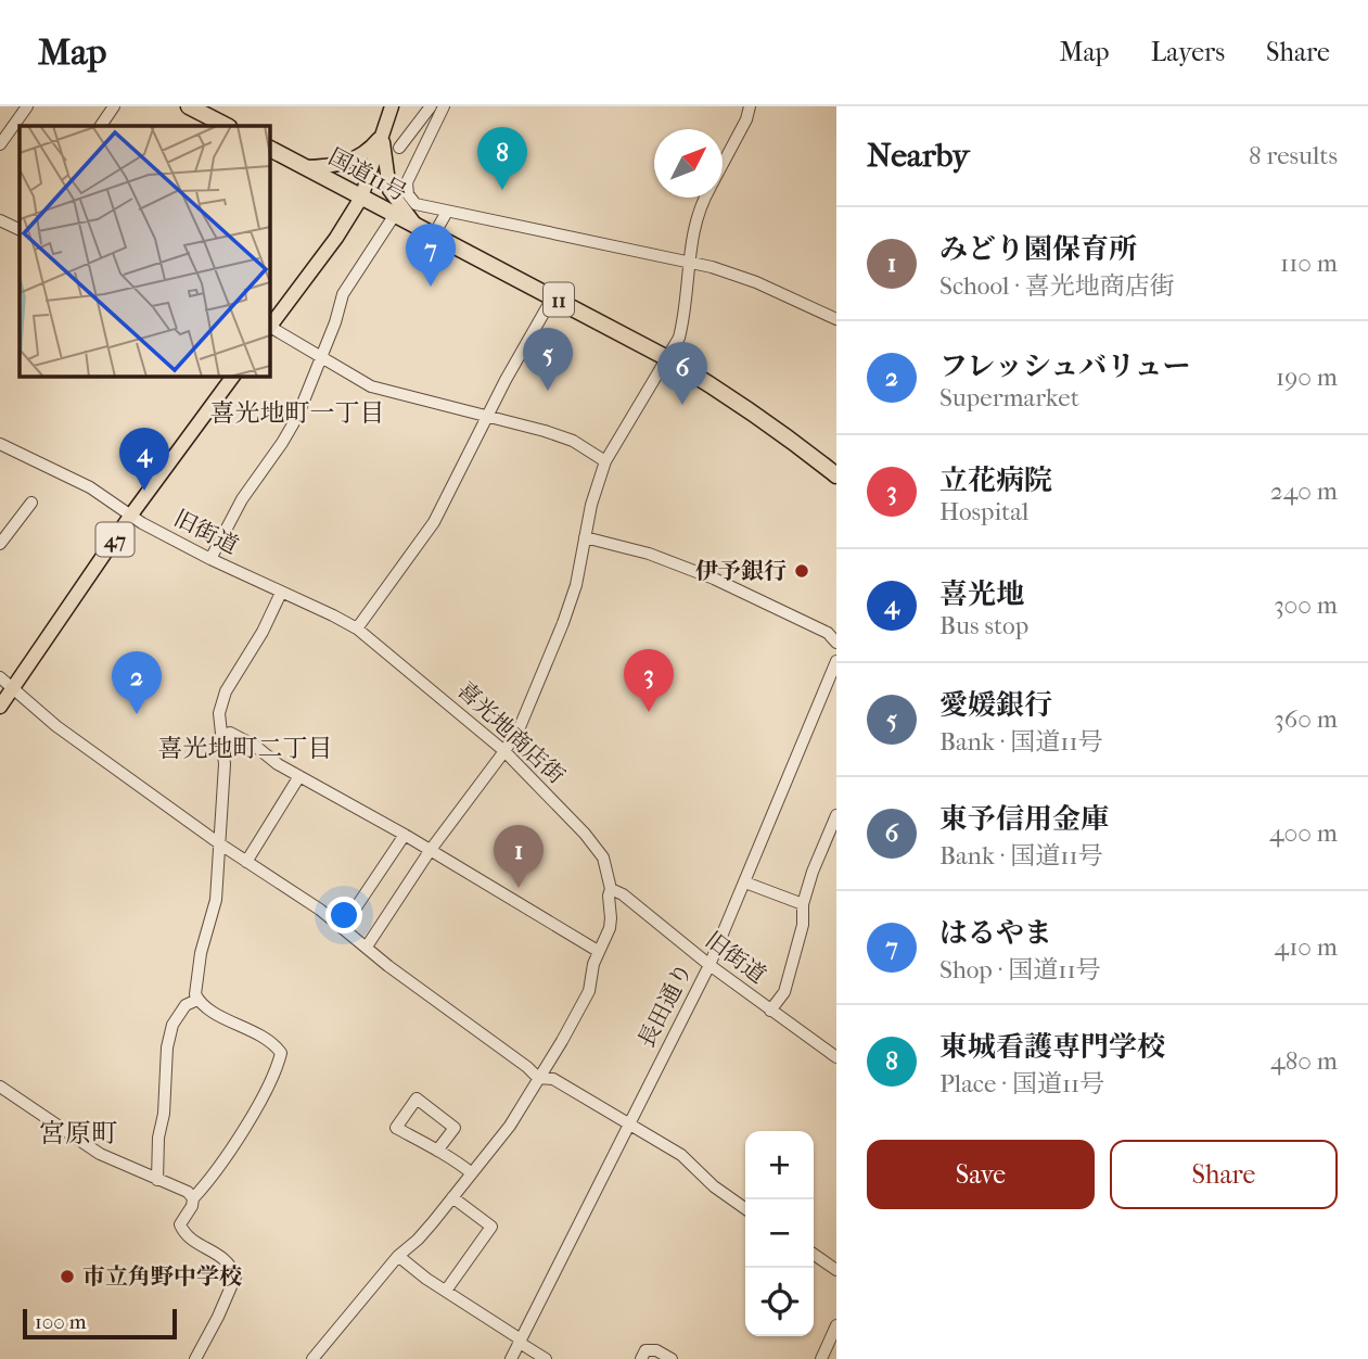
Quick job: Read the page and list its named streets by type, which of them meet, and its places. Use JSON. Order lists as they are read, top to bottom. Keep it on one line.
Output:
{"streets":{"highway":["国道11号","11"],"main road":["47"],"street":["旧街道","喜光地商店街","長田通り"]},"crossings":[["旧街道","47"],["旧街道","喜光地商店街"],["旧街道","長田通り"]],"districts":["喜光地町一丁目","喜光地町二丁目","宮原町"],"places":["伊予銀行","市立角野中学校"],"scale_bar":"100 m","north":"top right","page":{"header":"Map","nav":["Map","Layers","Share"],"heading":["Nearby","8 results"],"pins":["8","7","5","6","4","3","2","1"],"list":[{"mark":"1","name":"みどり園保育所","note":"School · 喜光地商店街","value":"110 m"},{"mark":"2","name":"フレッシュバリュー","note":"Supermarket","value":"190 m"},{"mark":"3","name":"立花病院","note":"Hospital","value":"240 m"},{"mark":"4","name":"喜光地","note":"Bus stop","value":"300 m"},{"mark":"5","name":"愛媛銀行","note":"Bank · 国道11号","value":"360 m"},{"mark":"6","name":"東予信用金庫","note":"Bank · 国道11号","value":"400 m"},{"mark":"7","name":"はるやま","note":"Shop · 国道11号","value":"410 m"},{"mark":"8","name":"東城看護専門学校","note":"Place · 国道11号","value":"480 m"}],"buttons":["Save","Share"],"map_buttons":["+","−"],"scale":"100 m"}}
